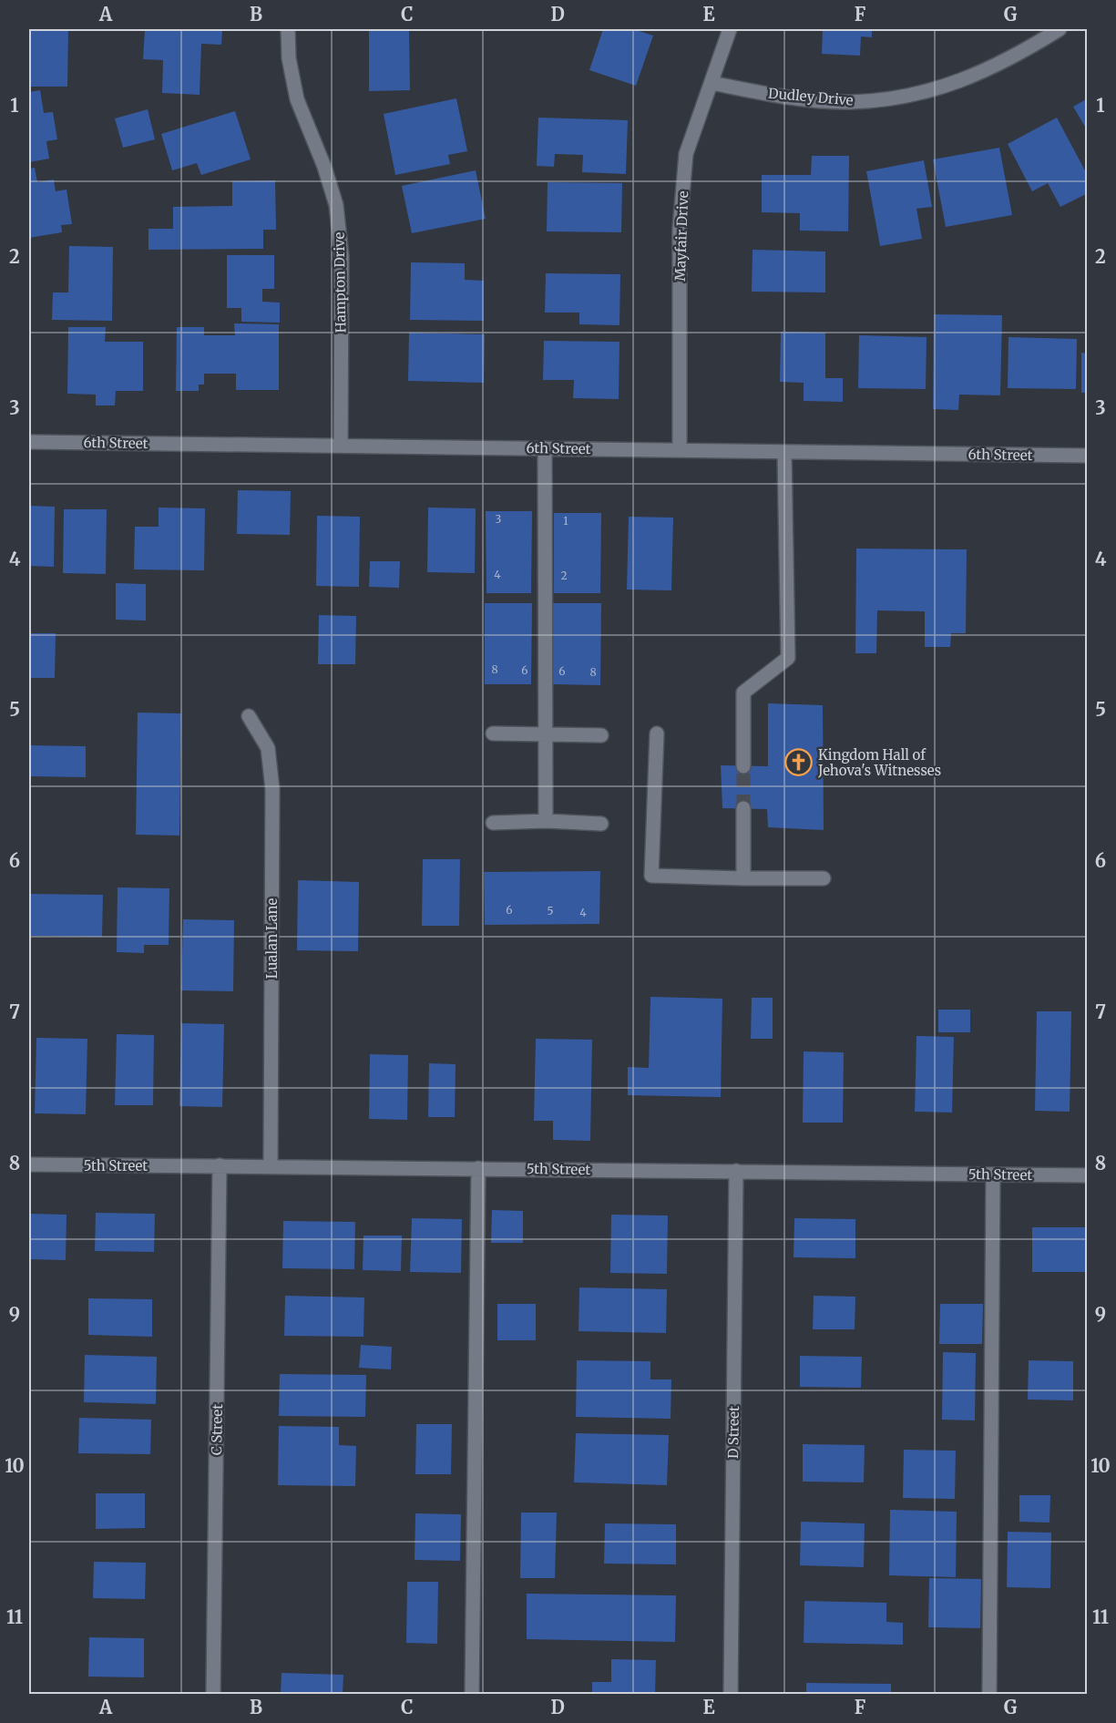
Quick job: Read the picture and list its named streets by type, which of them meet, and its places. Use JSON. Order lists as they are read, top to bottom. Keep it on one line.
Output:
{"streets":{"street":["Dudley Drive","Mayfair Drive","Hampton Drive","6th Street","Lualan Lane","5th Street","C Street","D Street"]},"crossings":[["Dudley Drive","Mayfair Drive"],["Mayfair Drive","6th Street"],["Hampton Drive","6th Street"],["Lualan Lane","5th Street"],["5th Street","C Street"],["5th Street","D Street"]],"places":{"church":["Kingdom Hall of Jehova's Witnesses"]},"house_numbers":["3","1","4","2","8","6","6","8","6","5","4"],"grid":{"columns":["A","B","C","D","E","F","G"],"rows":["1","2","3","4","5","6","7","8","9","10","11"]}}
